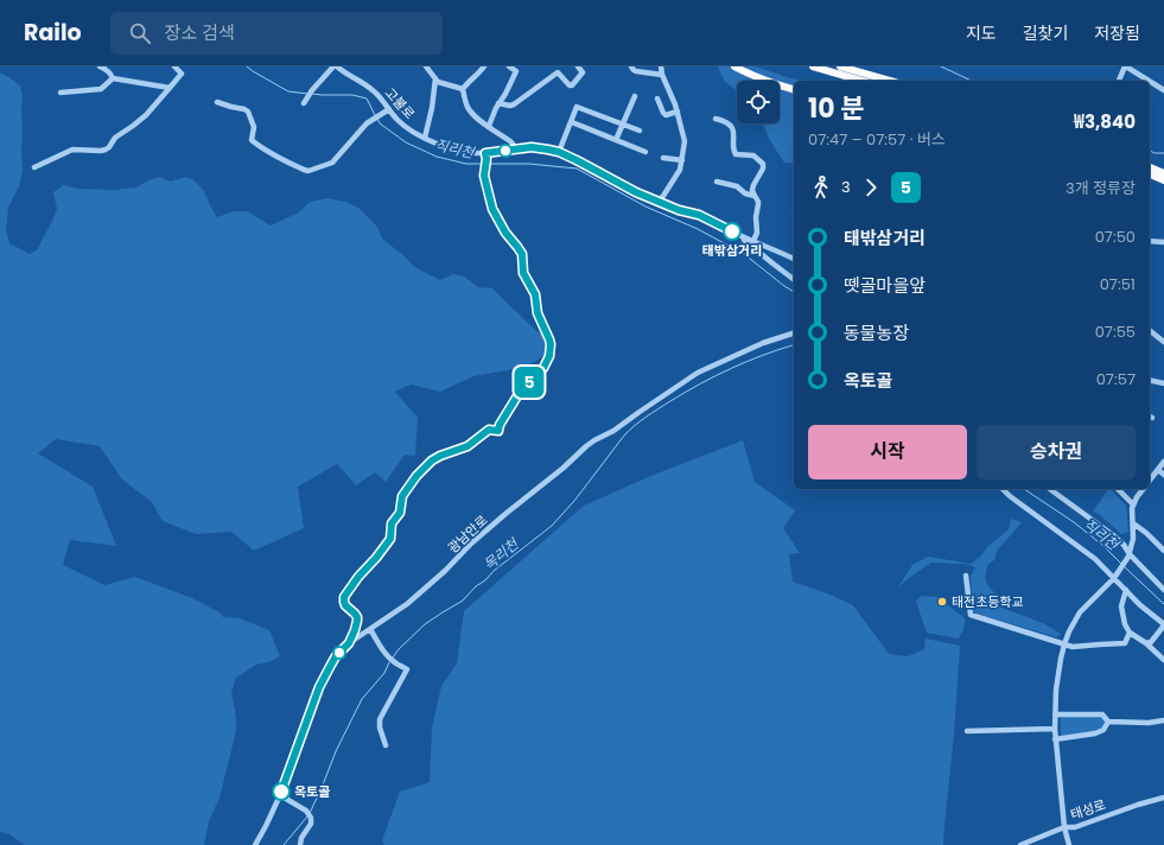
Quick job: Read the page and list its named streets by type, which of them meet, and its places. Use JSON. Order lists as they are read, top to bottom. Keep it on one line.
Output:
{"streets":{"street":["고불로","광남안로","태성로"]},"water":["직리천","목리천"],"places":["태밖삼거리","태전초등학교","옥토골"],"lines":["bus line 5"],"page":{"header":"Railo","search":"장소 검색","nav":["지도","길찾기","저장됨"],"on_map":"5","heading":["10 분","07:47 – 07:57 · 버스","₩3,840"],"legs":["3","5","3개 정류장"],"list":[{"name":"태밖삼거리","value":"07:50"},{"name":"뗏골마을앞","value":"07:51"},{"name":"동물농장","value":"07:55"},{"name":"옥토골","value":"07:57"}],"buttons":["시작","승차권"]}}
